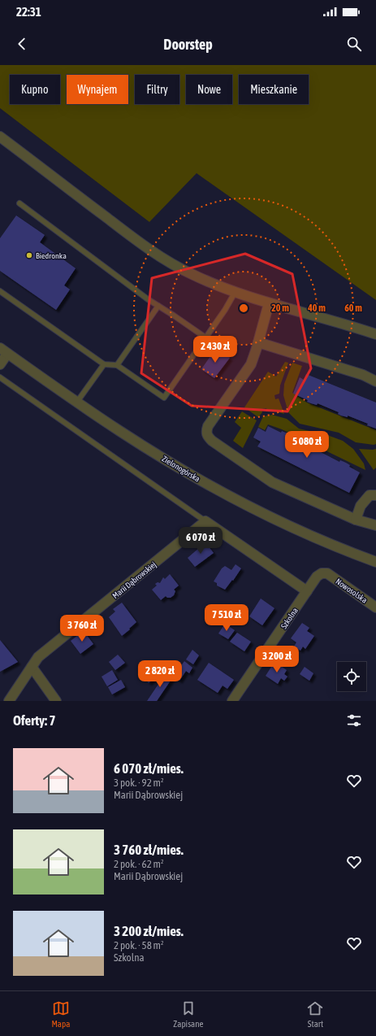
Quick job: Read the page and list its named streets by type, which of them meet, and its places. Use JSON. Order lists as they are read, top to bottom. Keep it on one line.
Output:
{"streets":{"street":["Zielonogórska","Marii Dąbrowskiej","Nowosolska","Szkolna"]},"crossings":[["Nowosolska","Szkolna"]],"places":["Biedronka"],"page":{"status":"22:31","header":"Doorstep","chip":["Kupno","Wynajem","Filtry","Nowe","Mieszkanie"],"price":["2 430 zł","5 080 zł","6 070 zł","7 510 zł","3 760 zł","3 200 zł","2 820 zł"],"heading":"Oferty: 7","list":[{"name":"6 070 zł/mies.","note":"3 pok. · 92 m² · Marii Dąbrowskiej"},{"name":"3 760 zł/mies.","note":"2 pok. · 62 m² · Marii Dąbrowskiej"},{"name":"3 200 zł/mies.","note":"2 pok. · 58 m² · Szkolna"}],"tabs":["Mapa","Zapisane","Start"]},"rings":["20 m","40 m","60 m"]}
